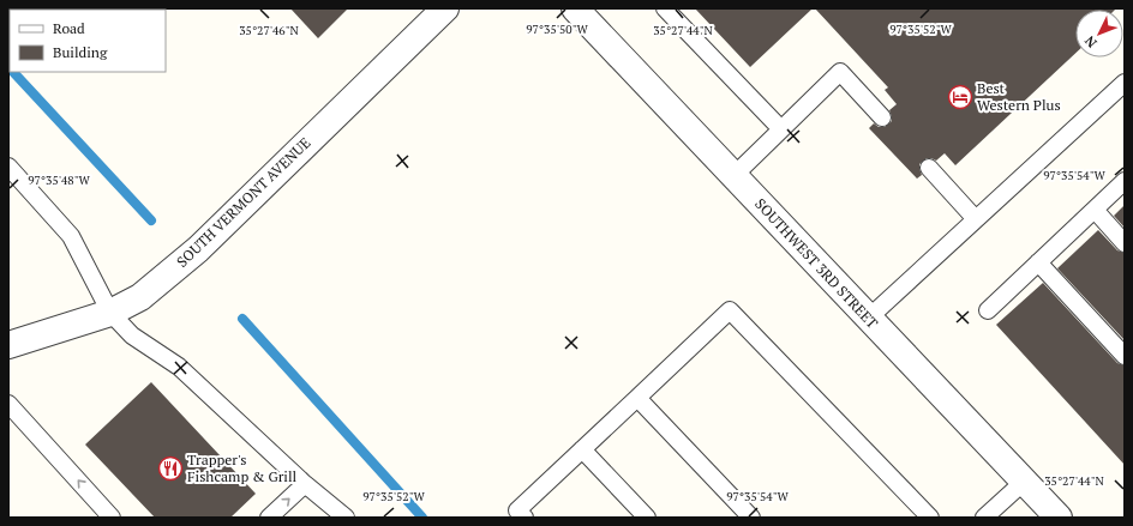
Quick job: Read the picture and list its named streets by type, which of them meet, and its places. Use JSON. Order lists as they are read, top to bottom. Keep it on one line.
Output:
{"streets":{"street":["SOUTH VERMONT AVENUE","SOUTHWEST 3RD STREET"]},"places":{"hotel":["Best Western Plus"],"restaurant":["Trapper's Fishcamp & Grill"]},"legend":["Road","Building"],"north":"bottom left","coordinates":["97°35'50\"W","97°35'52\"W","35°27'46\"N","35°27'44\"N","97°35'54\"W","97°35'48\"W"]}
